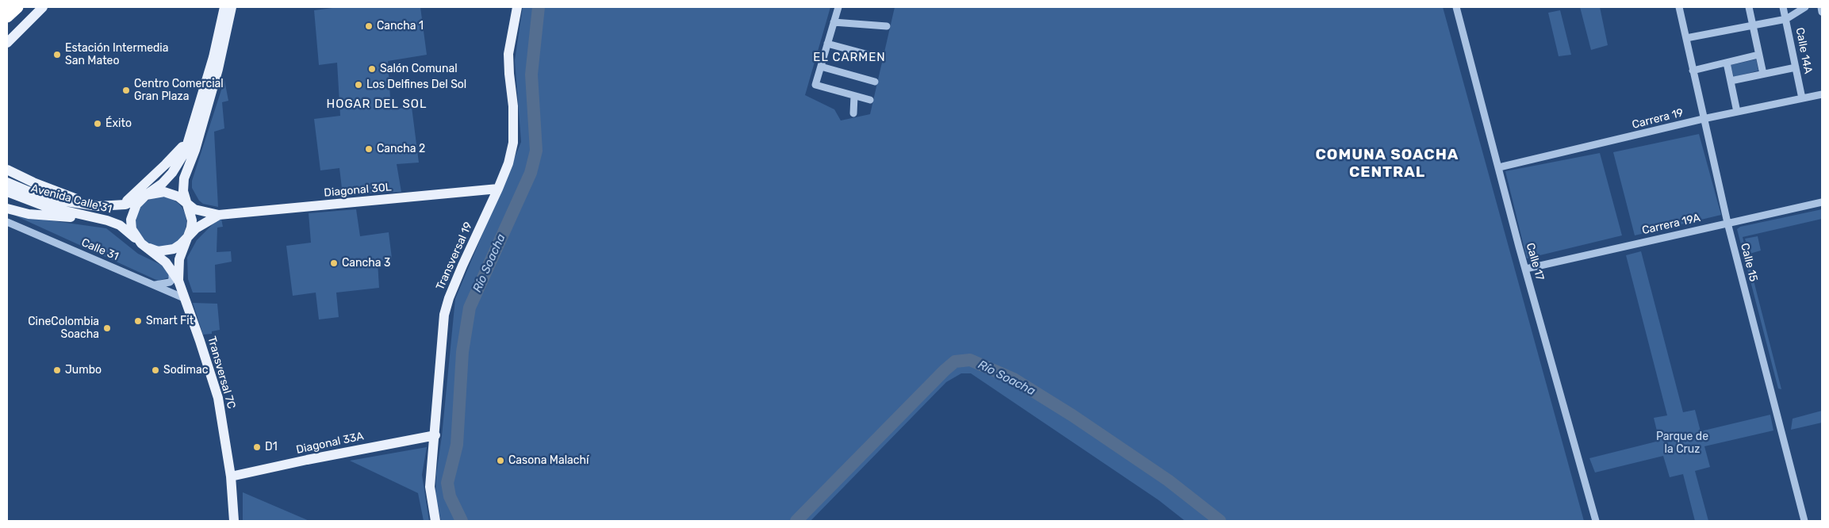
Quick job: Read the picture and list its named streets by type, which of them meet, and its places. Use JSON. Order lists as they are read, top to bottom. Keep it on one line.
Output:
{"streets":{"main road":["Diagonal 30L","Avenida Calle 31","Transversal 19","Transversal 7C","Diagonal 33A"],"street":["Calle 14A","Carrera 19","Carrera 19A","Calle 31","Calle 17","Calle 15"]},"crossings":[["Calle 14A","Carrera 19"],["Carrera 19","Calle 17"],["Carrera 19","Calle 15"],["Diagonal 30L","Avenida Calle 31"],["Diagonal 30L","Transversal 19"],["Avenida Calle 31","Transversal 7C"],["Carrera 19A","Calle 17"],["Carrera 19A","Calle 15"],["Calle 31","Transversal 7C"],["Transversal 19","Diagonal 33A"],["Transversal 7C","Diagonal 33A"]],"districts":["EL CARMEN","HOGAR DEL SOL","COMUNA SOACHA CENTRAL"],"water":["Río Soacha"],"parks":["Parque de la Cruz"],"places":["Cancha 1","Estación Intermedia San Mateo","Salón Comunal","Los Delfines Del Sol","Centro Comercial Gran Plaza","Éxito","Cancha 2","Cancha 3","Smart Fit","CineColombia Soacha","Jumbo","Sodimac","D1","Casona Malachí"]}
